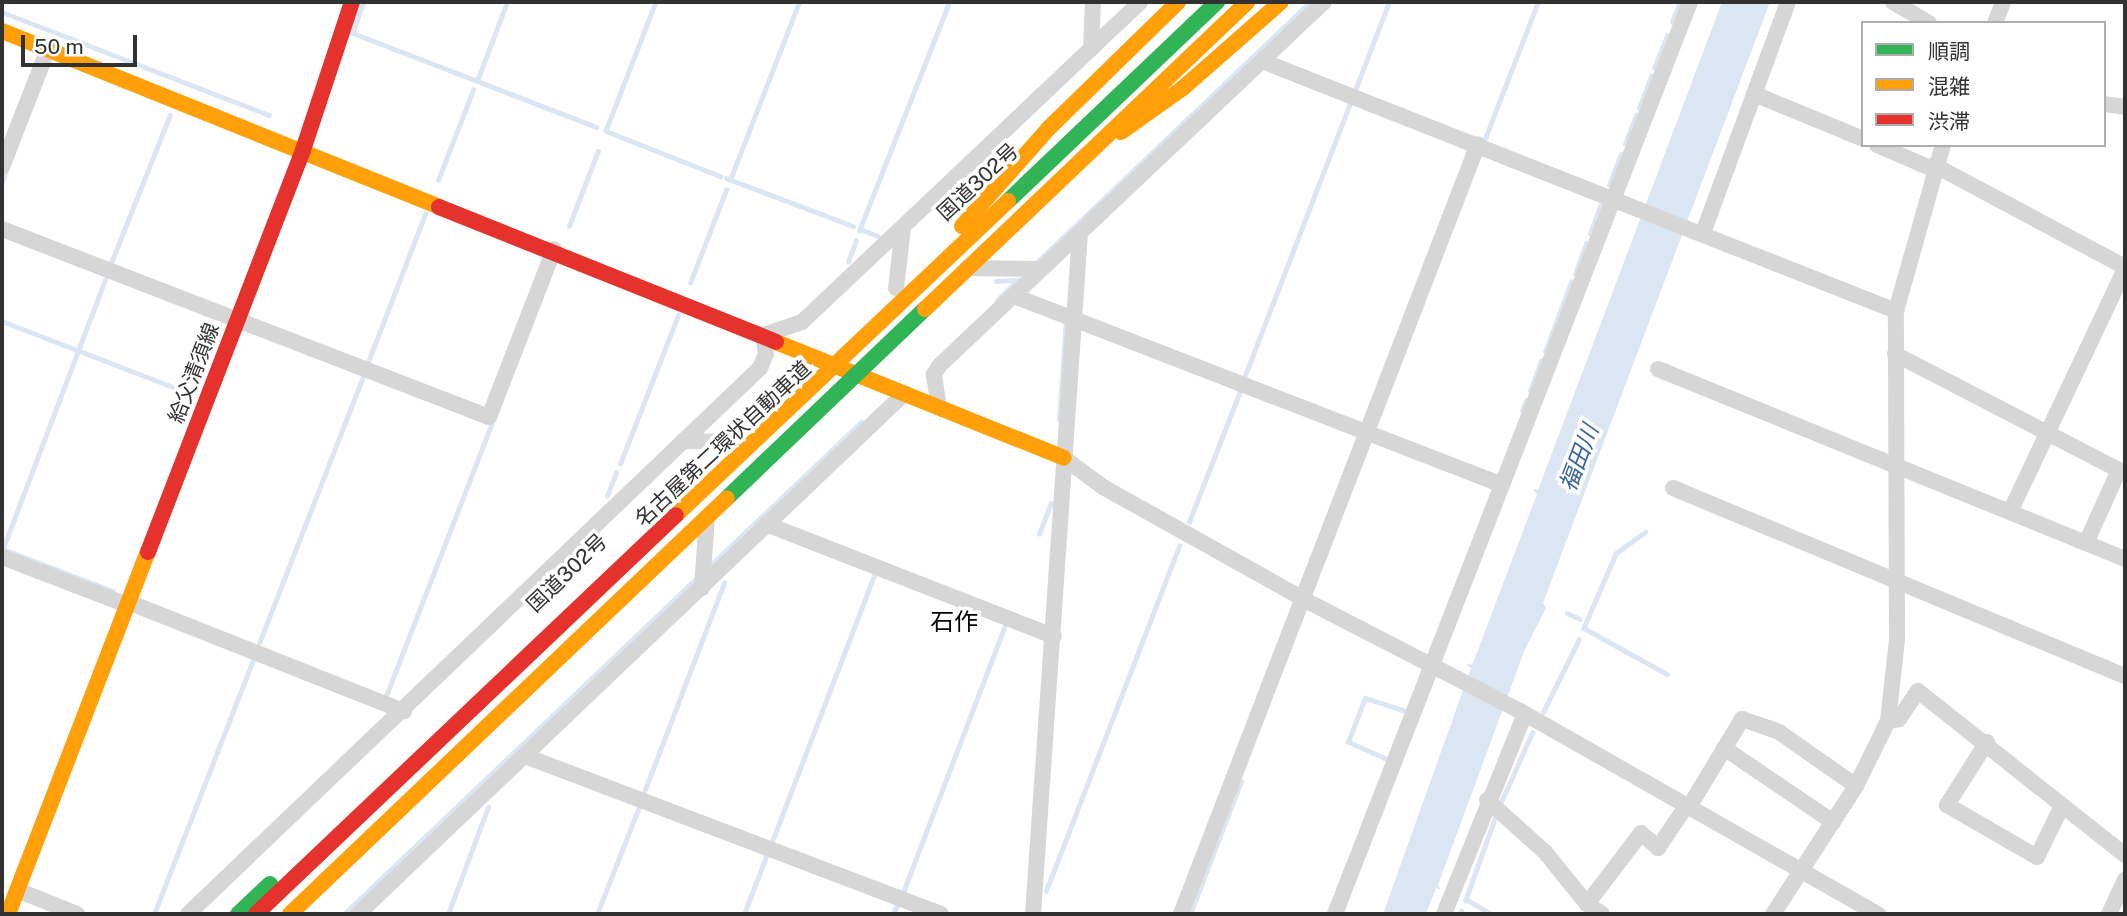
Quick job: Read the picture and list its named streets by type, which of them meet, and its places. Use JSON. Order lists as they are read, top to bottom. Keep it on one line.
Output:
{"streets":{"main road":["国道302号","給父清須線","名古屋第二環状自動車道"]},"districts":["石作"],"water":["福田川"],"legend":["順調","混雑","渋滞"],"scale_bar":"50 m"}
